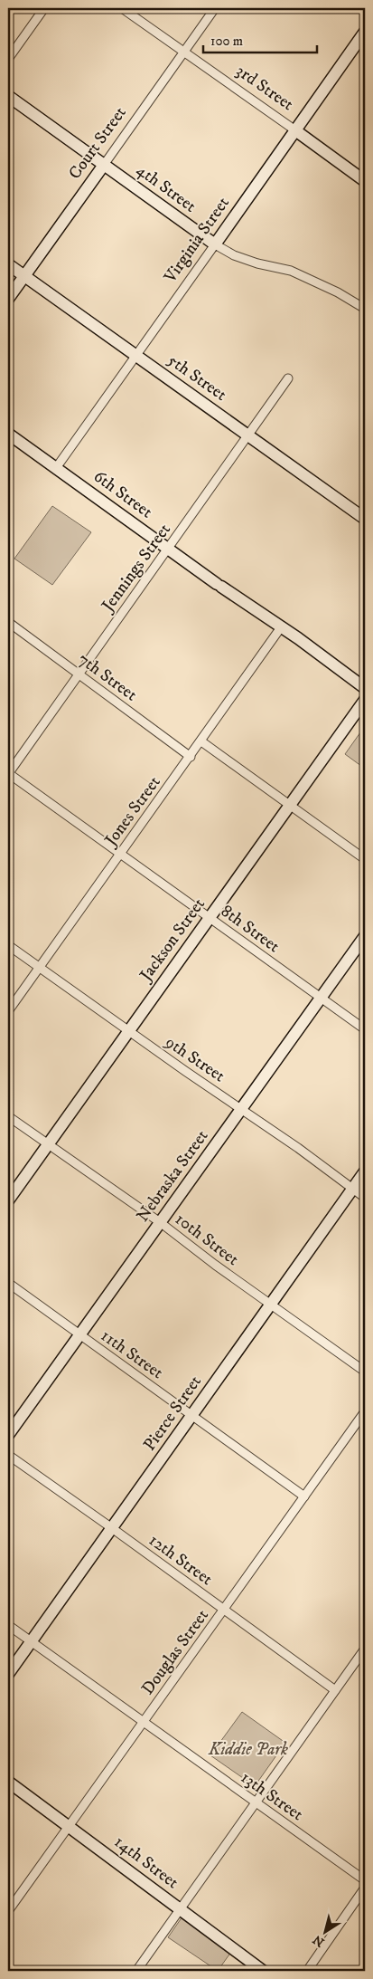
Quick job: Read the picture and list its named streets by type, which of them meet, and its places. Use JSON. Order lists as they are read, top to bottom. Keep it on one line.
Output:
{"streets":{"main road":["3rd Street","Court Street","4th Street","Virginia Street","5th Street","6th Street","Jackson Street","Nebraska Street","Pierce Street","14th Street"],"street":["Jennings Street","7th Street","Jones Street","8th Street","9th Street","10th Street","11th Street","12th Street","Douglas Street","13th Street"]},"crossings":[["3rd Street","Court Street"],["3rd Street","Virginia Street"],["Court Street","4th Street"],["Court Street","5th Street"],["4th Street","Virginia Street"],["Virginia Street","5th Street"],["Virginia Street","6th Street"],["5th Street","Jennings Street"],["6th Street","Jennings Street"],["6th Street","Jones Street"],["Jennings Street","7th Street"],["Jennings Street","8th Street"],["7th Street","Jones Street"],["Jones Street","8th Street"],["Jones Street","9th Street"],["8th Street","Jackson Street"],["8th Street","Nebraska Street"],["Jackson Street","9th Street"],["Jackson Street","10th Street"],["9th Street","Nebraska Street"],["9th Street","Pierce Street"],["Nebraska Street","10th Street"],["Nebraska Street","11th Street"],["10th Street","Pierce Street"],["11th Street","Pierce Street"],["11th Street","Douglas Street"],["Pierce Street","12th Street"],["Pierce Street","13th Street"],["12th Street","Douglas Street"],["Douglas Street","13th Street"],["Douglas Street","14th Street"]],"parks":["Kiddie Park"],"scale_bar":"100 m","north":"bottom left"}
